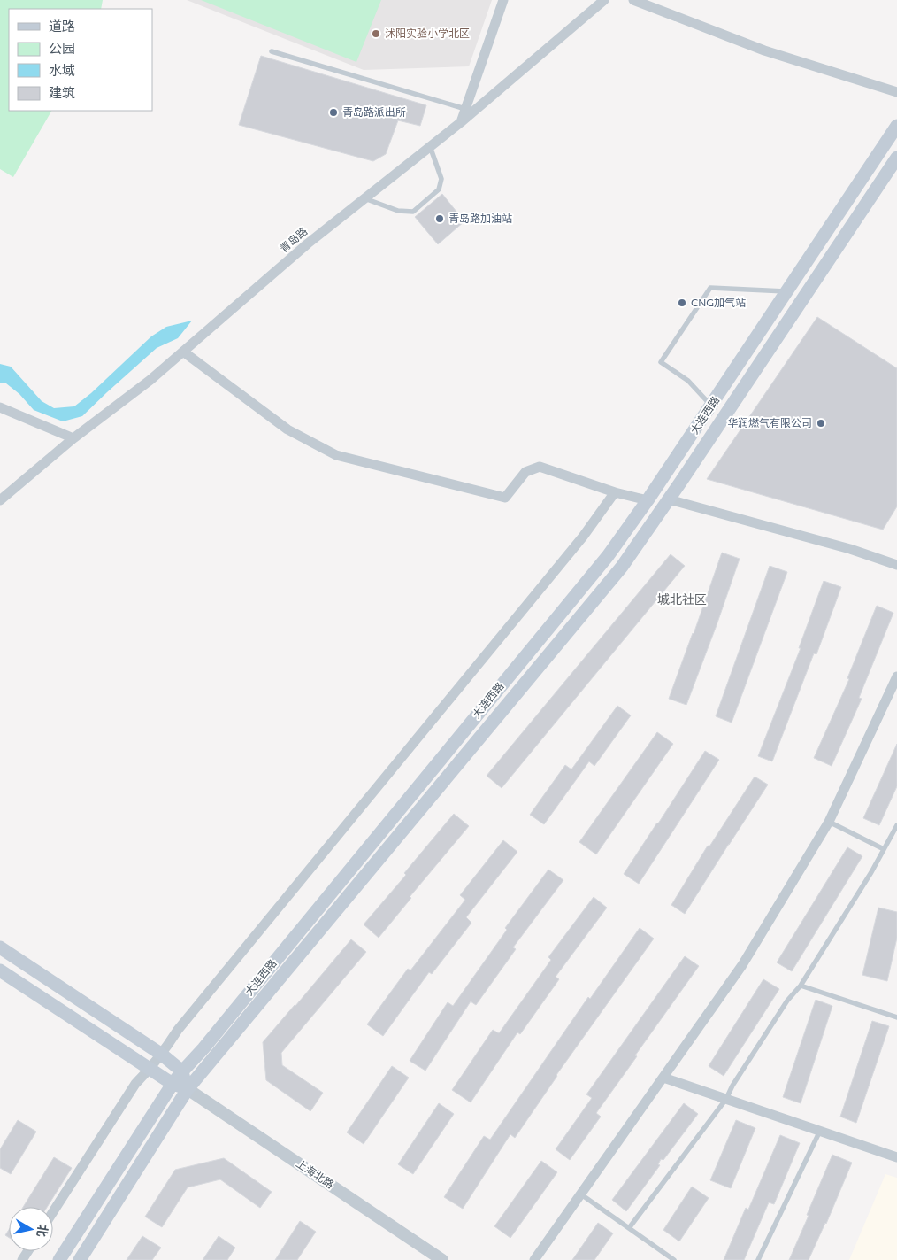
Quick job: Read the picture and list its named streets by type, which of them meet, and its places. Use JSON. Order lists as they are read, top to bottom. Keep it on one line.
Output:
{"streets":{"main road":["大连西路","上海北路"],"street":["青岛路"]},"crossings":[["大连西路","上海北路"]],"districts":["城北社区"],"places":["沭阳实验小学北区","青岛路派出所","青岛路加油站","CNG加气站","华润燃气有限公司"],"legend":["道路","公园","水域","建筑"],"north":"right"}
